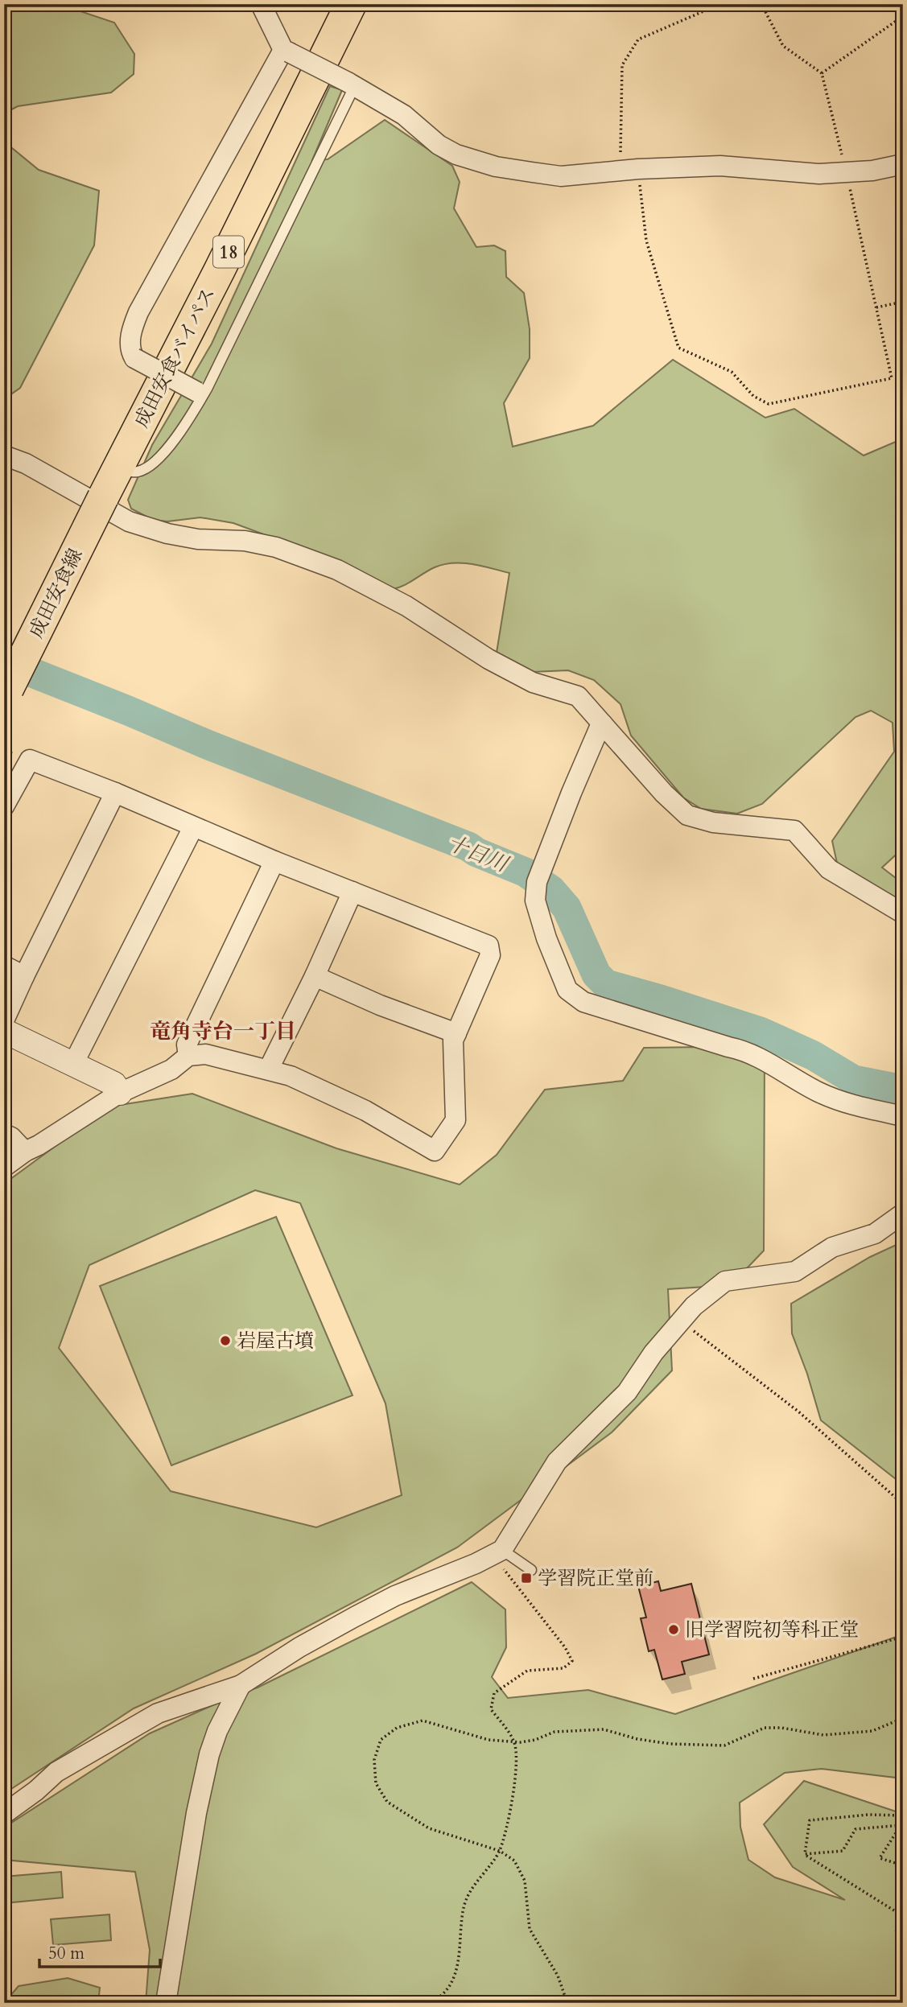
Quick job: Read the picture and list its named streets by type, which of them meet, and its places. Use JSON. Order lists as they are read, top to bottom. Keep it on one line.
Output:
{"streets":{"main road":["18","成田安食バイパス","成田安食線"]},"crossings":[["成田安食バイパス","成田安食線"]],"districts":["竜角寺台一丁目"],"water":["十日川"],"places":{"other":["岩屋古墳","旧学習院初等科正堂"],"transit":["学習院正堂前"]},"scale_bar":"50 m"}
